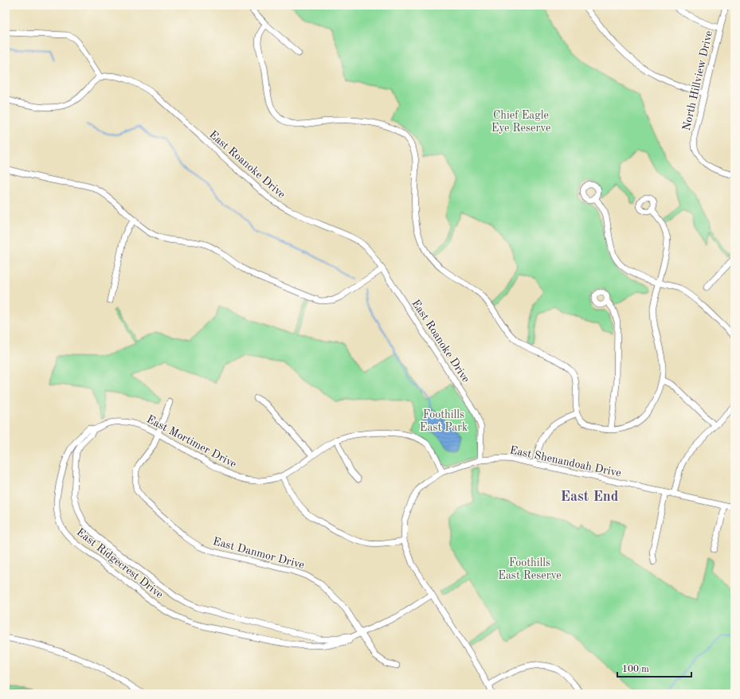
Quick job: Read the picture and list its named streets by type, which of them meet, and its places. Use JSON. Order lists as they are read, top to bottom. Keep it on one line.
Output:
{"streets":{"street":["North Hillview Drive","East Roanoke Drive","East Mortimer Drive","East Shenandoah Drive","East Danmor Drive","East Ridgecrest Drive"]},"crossings":[["East Roanoke Drive","East Shenandoah Drive"],["East Mortimer Drive","East Shenandoah Drive"],["East Mortimer Drive","East Danmor Drive"],["East Mortimer Drive","East Ridgecrest Drive"],["East Shenandoah Drive","East Ridgecrest Drive"],["East Danmor Drive","East Ridgecrest Drive"]],"districts":["East End"],"parks":["Chief Eagle Eye Reserve","Foothills East Park","Foothills East Reserve"],"scale_bar":"100 m"}
